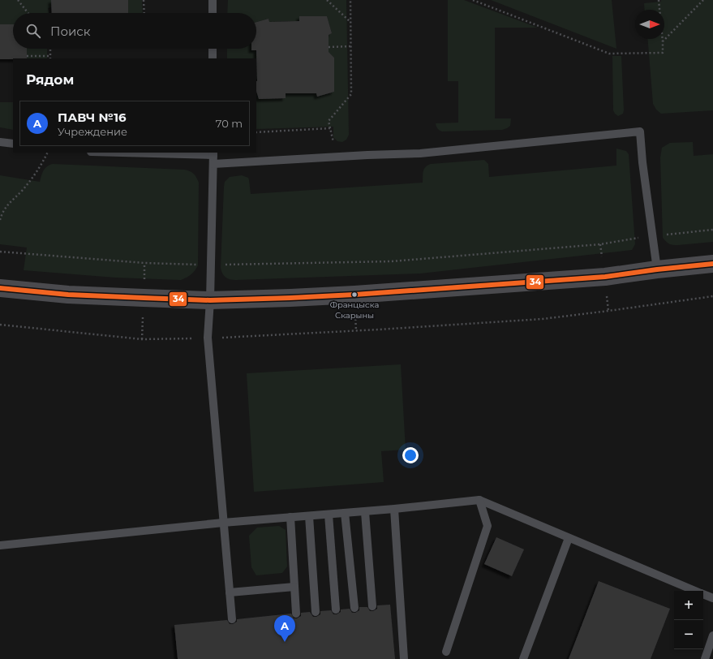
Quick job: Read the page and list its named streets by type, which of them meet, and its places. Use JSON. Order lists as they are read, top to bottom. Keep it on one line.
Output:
{"places":["Францыска Скарыны"],"lines":["transit line 34"],"north":"right","page":{"search":"Поиск","heading":"Рядом","list":[{"mark":"A","name":"ПАВЧ №16","note":"Учреждение","value":"70 m"}],"map_buttons":["+","−"],"pins":"A"}}
